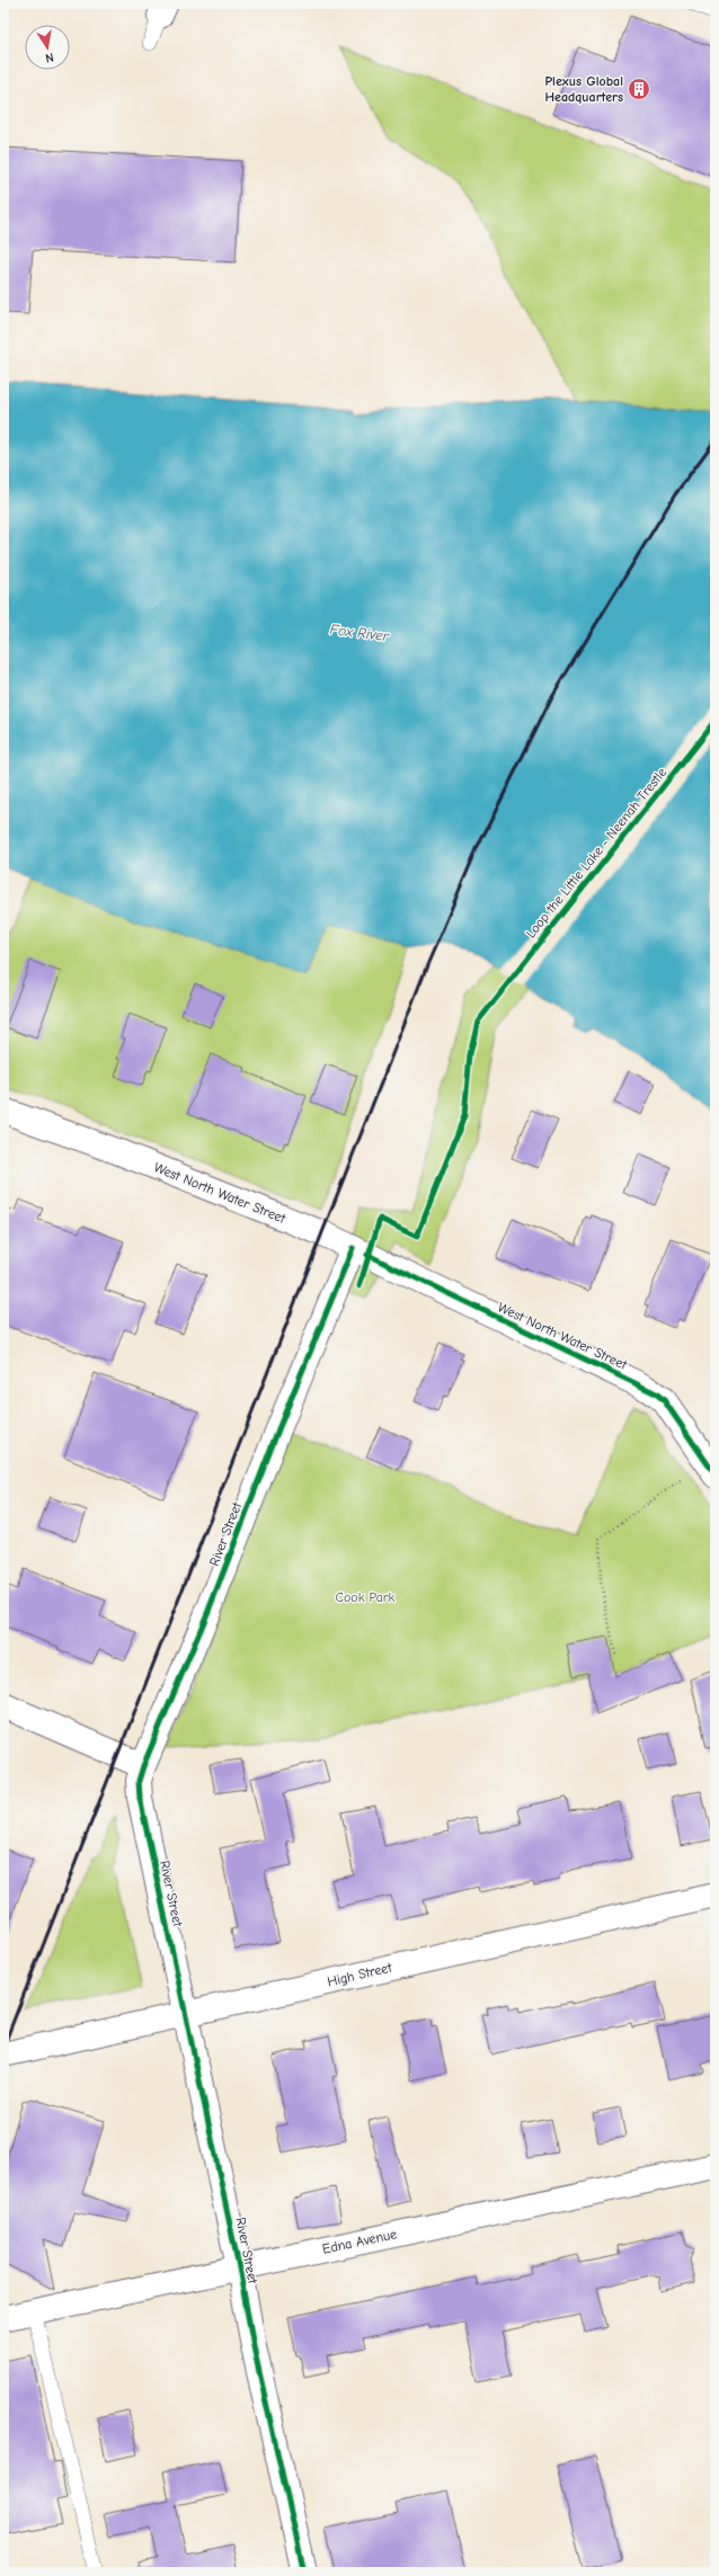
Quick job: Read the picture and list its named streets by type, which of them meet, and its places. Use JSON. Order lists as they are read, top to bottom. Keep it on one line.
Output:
{"streets":{"street":["West North Water Street","River Street","High Street","Edna Avenue"],"cycle path":["Loop the Little Lake - Neenah Trestle"]},"crossings":[["West North Water Street","River Street"],["River Street","High Street"],["River Street","Edna Avenue"]],"water":["Fox River"],"parks":["Cook Park"],"places":{"building":["Plexus Global Headquarters"]},"north":"bottom"}
